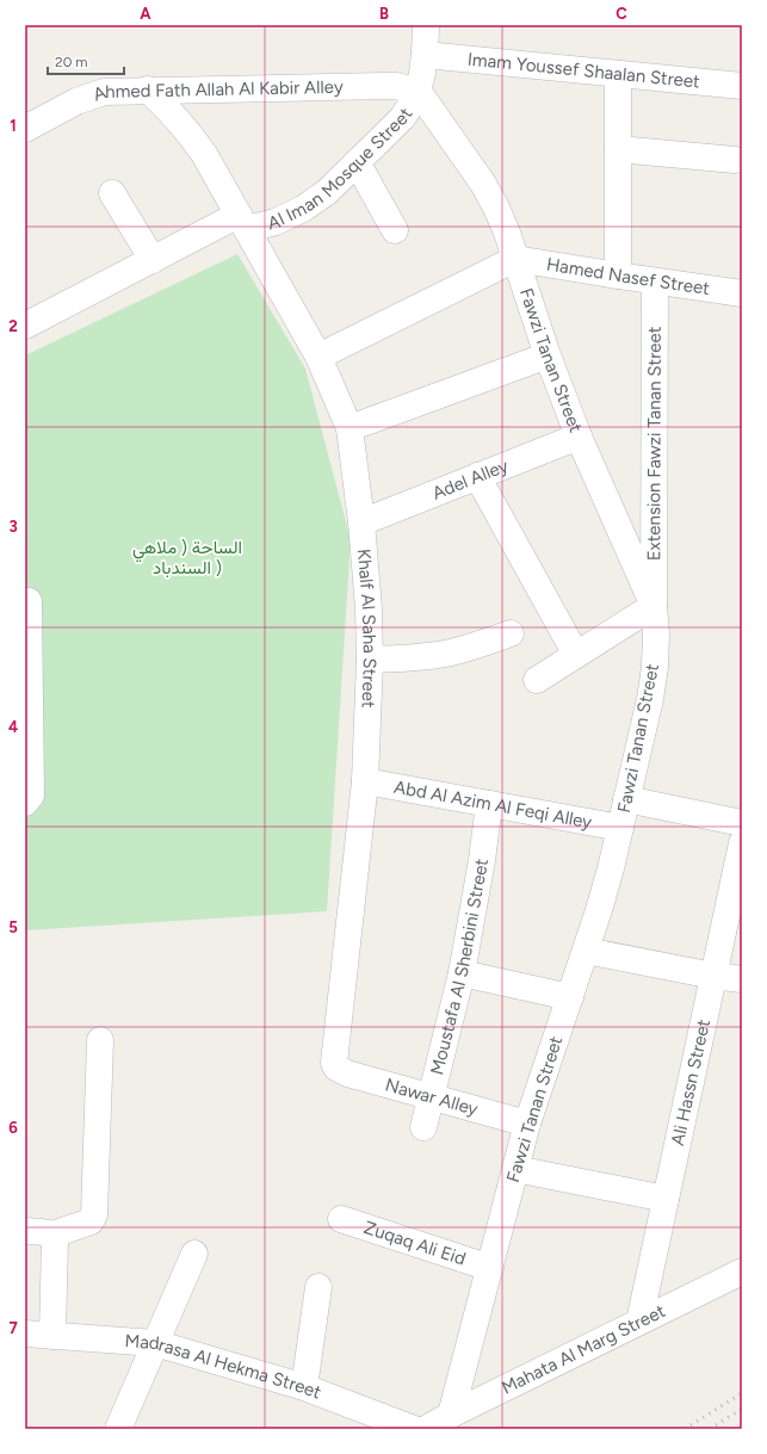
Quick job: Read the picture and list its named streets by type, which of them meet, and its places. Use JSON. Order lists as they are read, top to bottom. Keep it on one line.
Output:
{"streets":{"street":["Imam Youssef Shaalan Street","Ahmed Fath Allah Al Kabir Alley","Al Iman Mosque Street","Hamed Nasef Street","Fawzi Tanan Street","Extension Fawzi Tanan Street","Adel Alley","Khalf Al Saha Street","Abd Al Azim Al Feqi Alley","Moustafa Al Sherbini Street","Ali Hassn Street","Nawar Alley","Zuqaq Ali Eid","Mahata Al Marg Street","Madrasa Al Hekma Street"]},"crossings":[["Imam Youssef Shaalan Street","Al Iman Mosque Street"],["Ahmed Fath Allah Al Kabir Alley","Al Iman Mosque Street"],["Ahmed Fath Allah Al Kabir Alley","Fawzi Tanan Street"],["Ahmed Fath Allah Al Kabir Alley","Khalf Al Saha Street"],["Al Iman Mosque Street","Fawzi Tanan Street"],["Al Iman Mosque Street","Khalf Al Saha Street"],["Hamed Nasef Street","Fawzi Tanan Street"],["Hamed Nasef Street","Extension Fawzi Tanan Street"],["Fawzi Tanan Street","Extension Fawzi Tanan Street"],["Fawzi Tanan Street","Adel Alley"],["Fawzi Tanan Street","Abd Al Azim Al Feqi Alley"],["Fawzi Tanan Street","Nawar Alley"],["Fawzi Tanan Street","Zuqaq Ali Eid"],["Fawzi Tanan Street","Mahata Al Marg Street"],["Adel Alley","Khalf Al Saha Street"],["Khalf Al Saha Street","Abd Al Azim Al Feqi Alley"],["Khalf Al Saha Street","Nawar Alley"],["Abd Al Azim Al Feqi Alley","Moustafa Al Sherbini Street"],["Moustafa Al Sherbini Street","Nawar Alley"],["Ali Hassn Street","Mahata Al Marg Street"]],"parks":["الساحة ( ملاهي السندباد )"],"scale_bar":"20 m","grid":{"columns":["A","B","C"],"rows":["1","2","3","4","5","6","7"]}}
